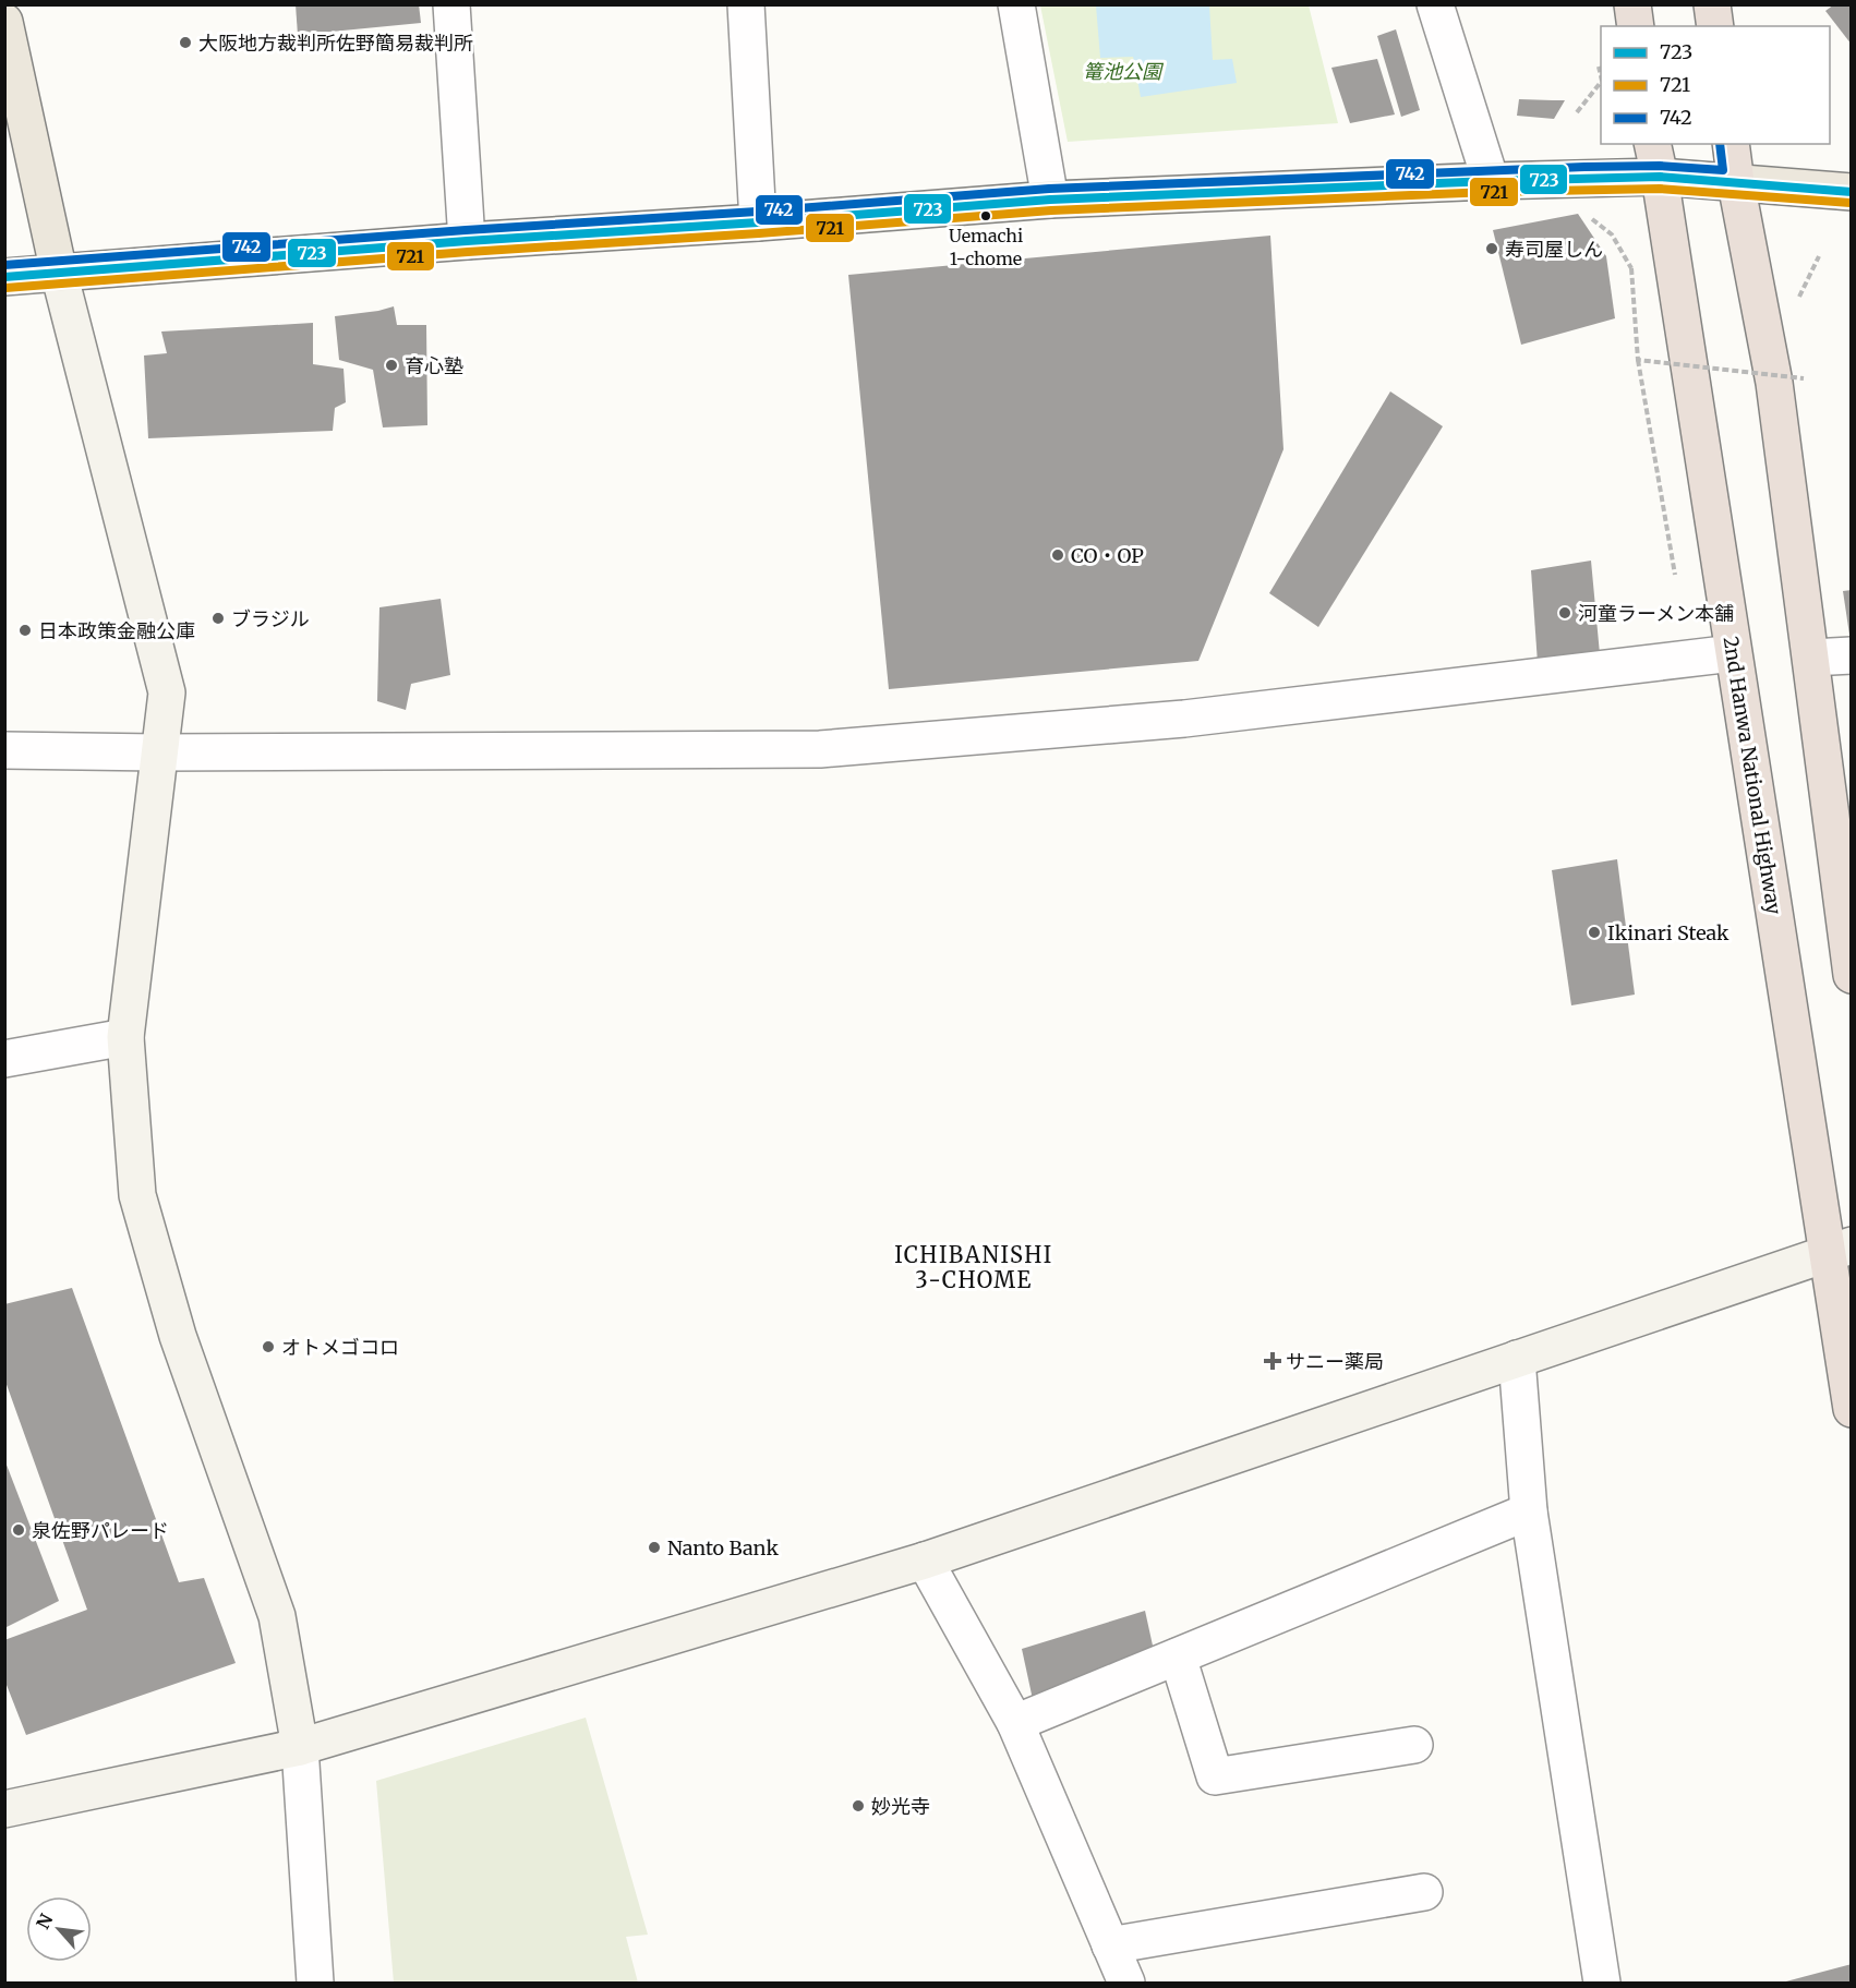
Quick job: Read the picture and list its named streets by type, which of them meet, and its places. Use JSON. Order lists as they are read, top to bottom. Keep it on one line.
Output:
{"streets":{"highway":["2nd Hanwa National Highway"]},"districts":["ICHIBANISHI 3-CHOME"],"parks":["篭池公園"],"places":{"other":["大阪地方裁判所佐野簡易裁判所","Uemachi 1-chome","寿司屋しん","育心塾","CO・OP","河童ラーメン本舗","ブラジル","日本政策金融公庫","Ikinari Steak","オトメゴコロ","泉佐野パレード","Nanto Bank","妙光寺"],"health":["サニー薬局"]},"lines":["transit line 742","transit line 723","transit line 721"],"legend":["723","721","742"],"north":"top left"}
